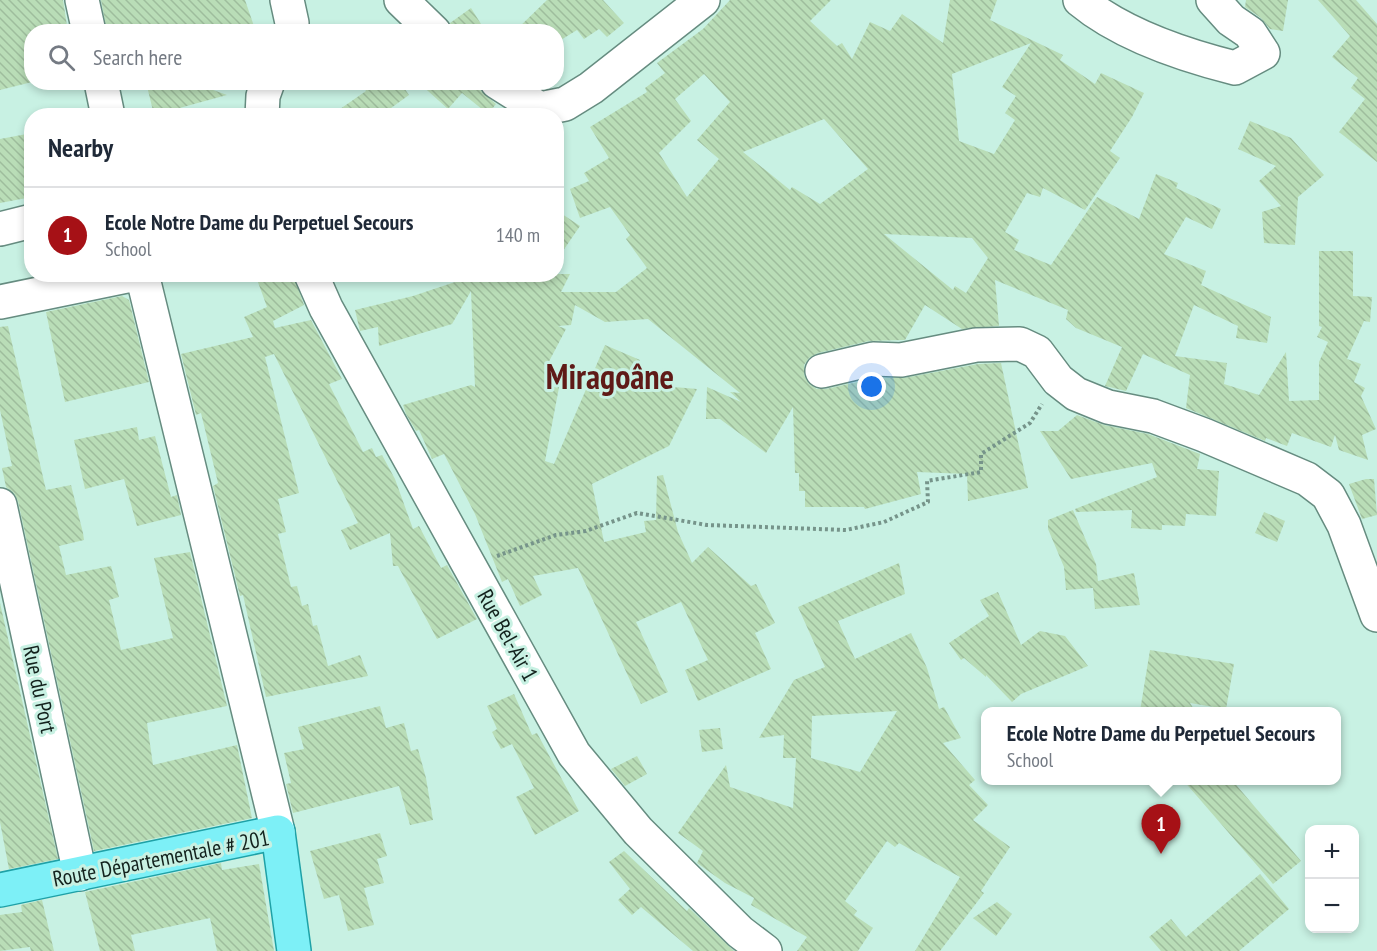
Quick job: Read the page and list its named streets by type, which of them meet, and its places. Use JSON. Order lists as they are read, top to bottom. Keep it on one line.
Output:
{"streets":{"main road":["Route Départementale # 201"],"street":["Rue Bel-Air 1","Rue du Port"]},"crossings":[["Rue du Port","Route Départementale # 201"]],"districts":["Miragoâne"],"page":{"search":"Search here","heading":"Nearby","list":[{"mark":"1","name":"Ecole Notre Dame du Perpetuel Secours","note":"School","value":"140 m"}],"popup":["Ecole Notre Dame du Perpetuel Secours","School"],"pins":"1","map_buttons":["+","−"]}}
